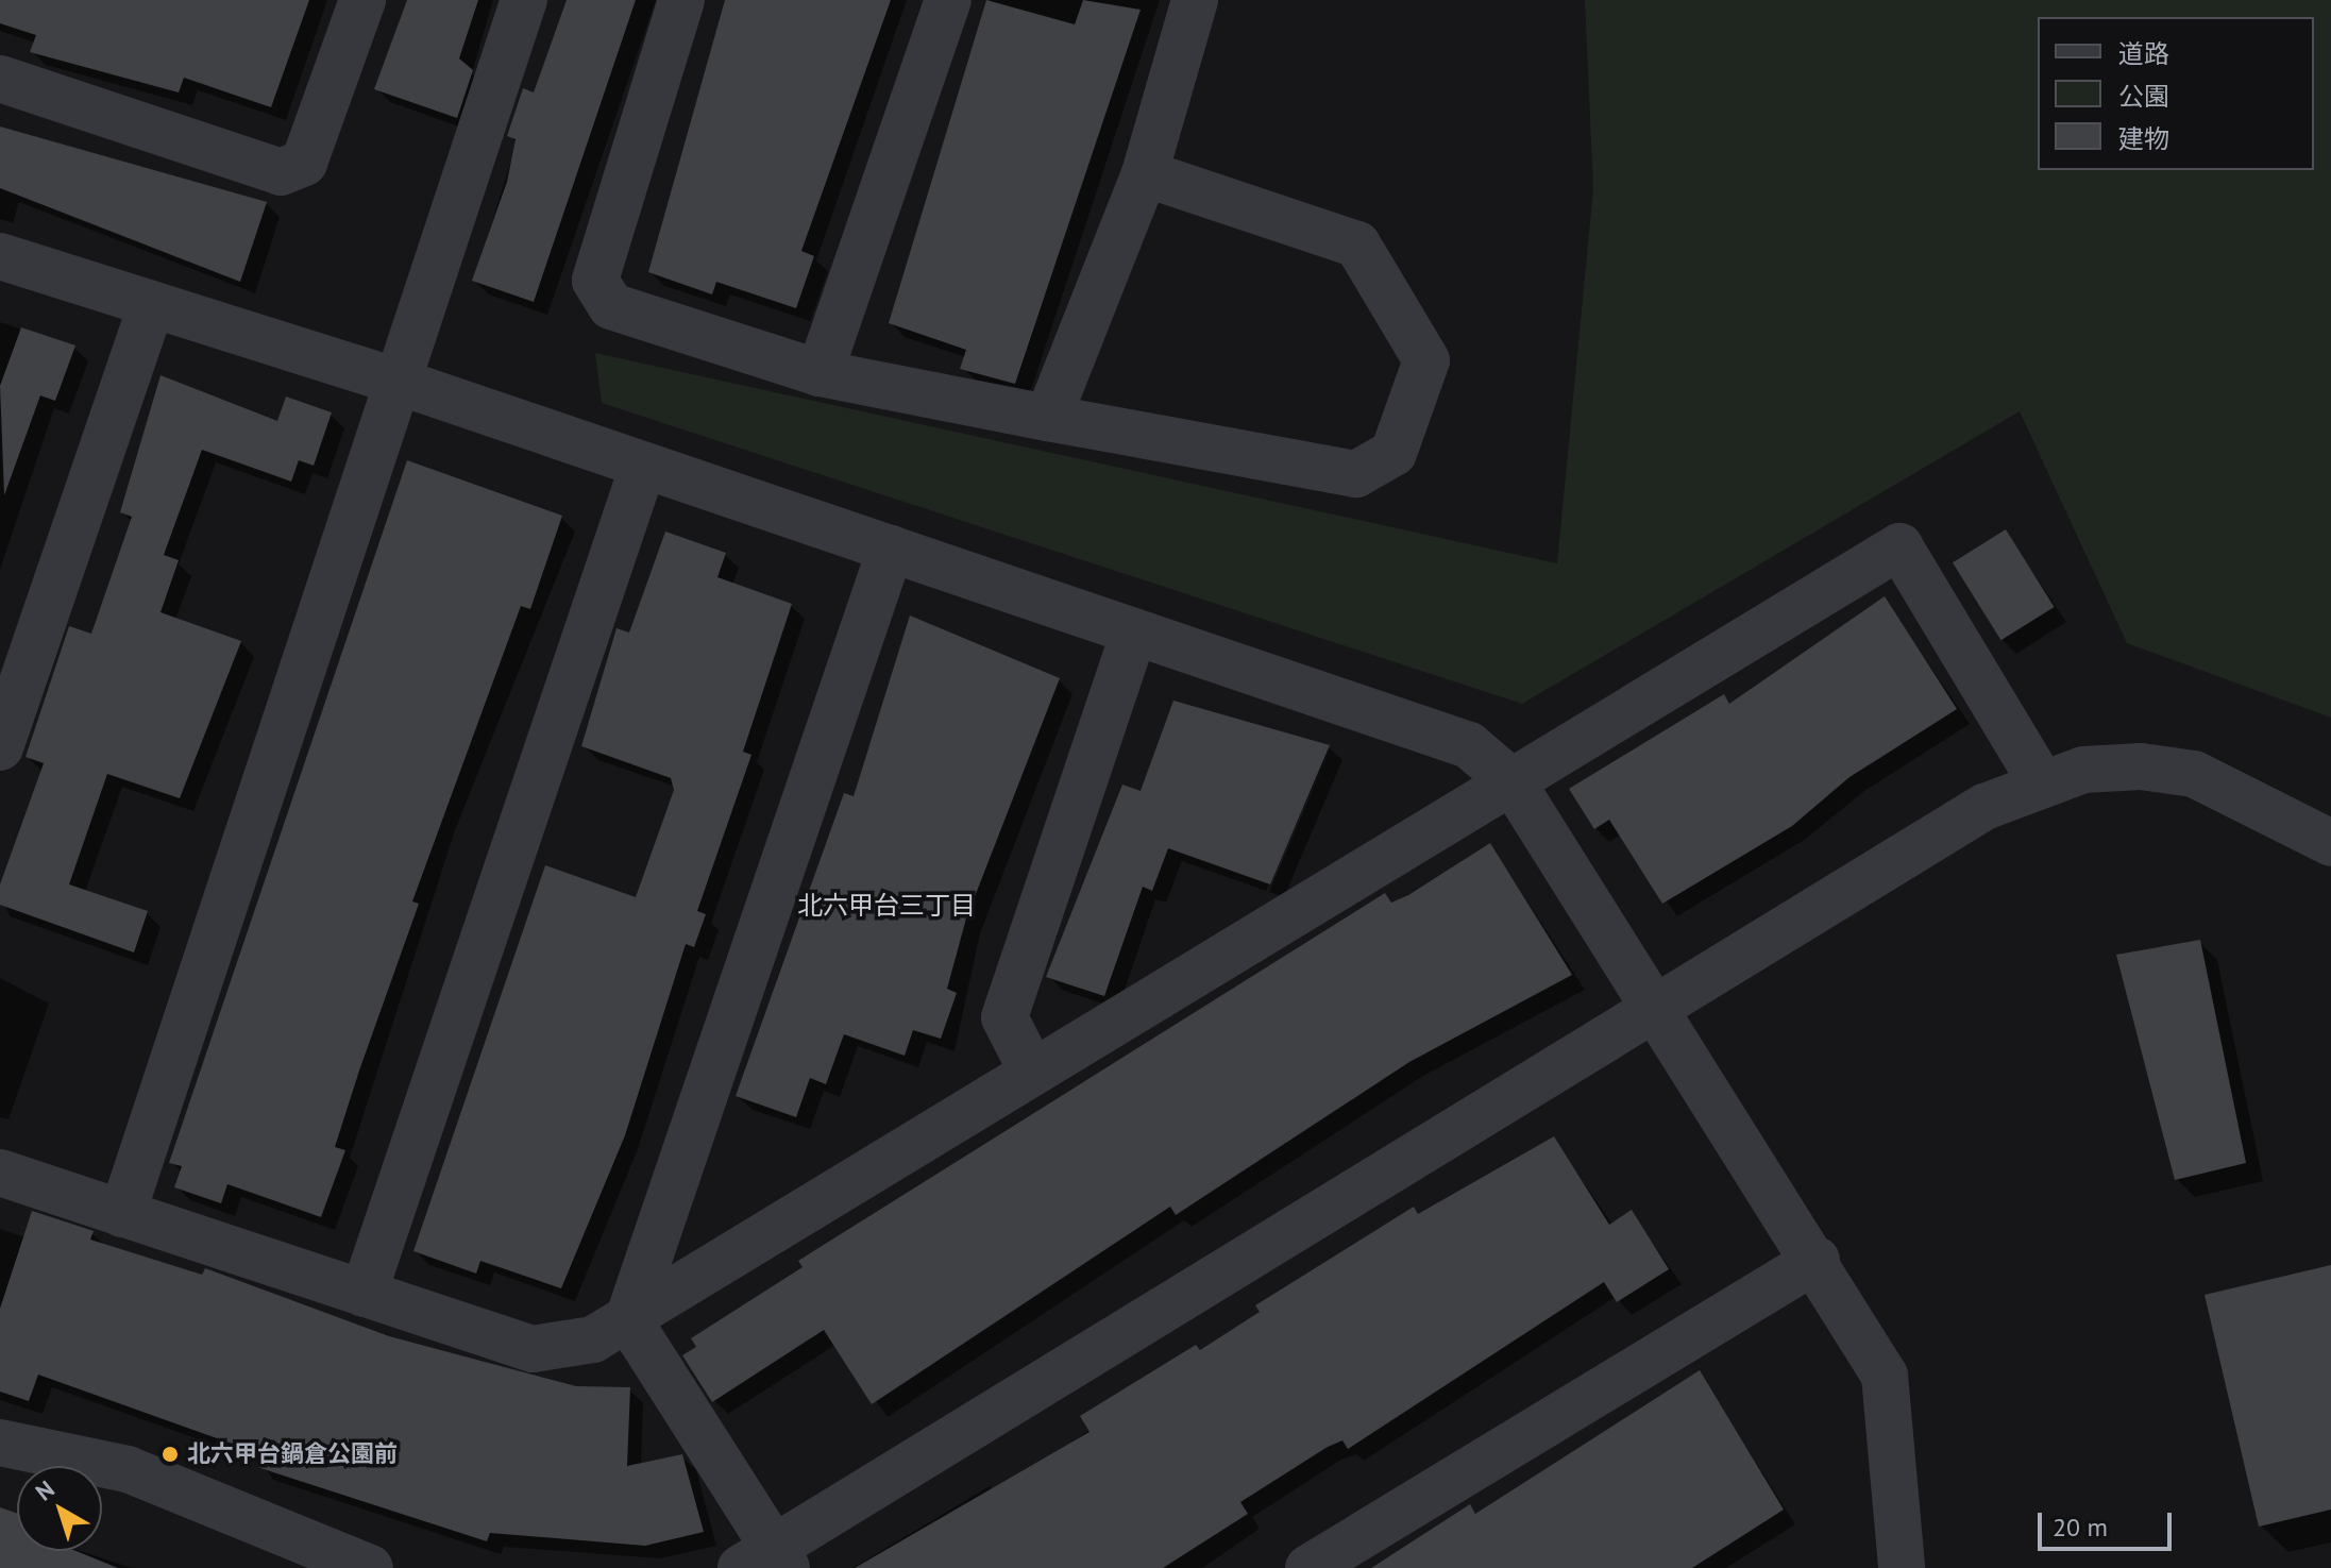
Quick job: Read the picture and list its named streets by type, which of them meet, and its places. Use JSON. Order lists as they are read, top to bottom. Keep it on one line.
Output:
{"districts":["北六甲台三丁目"],"places":["北六甲台鍋倉公園前"],"legend":["道路","公園","建物"],"scale_bar":"20 m","north":"top left"}
